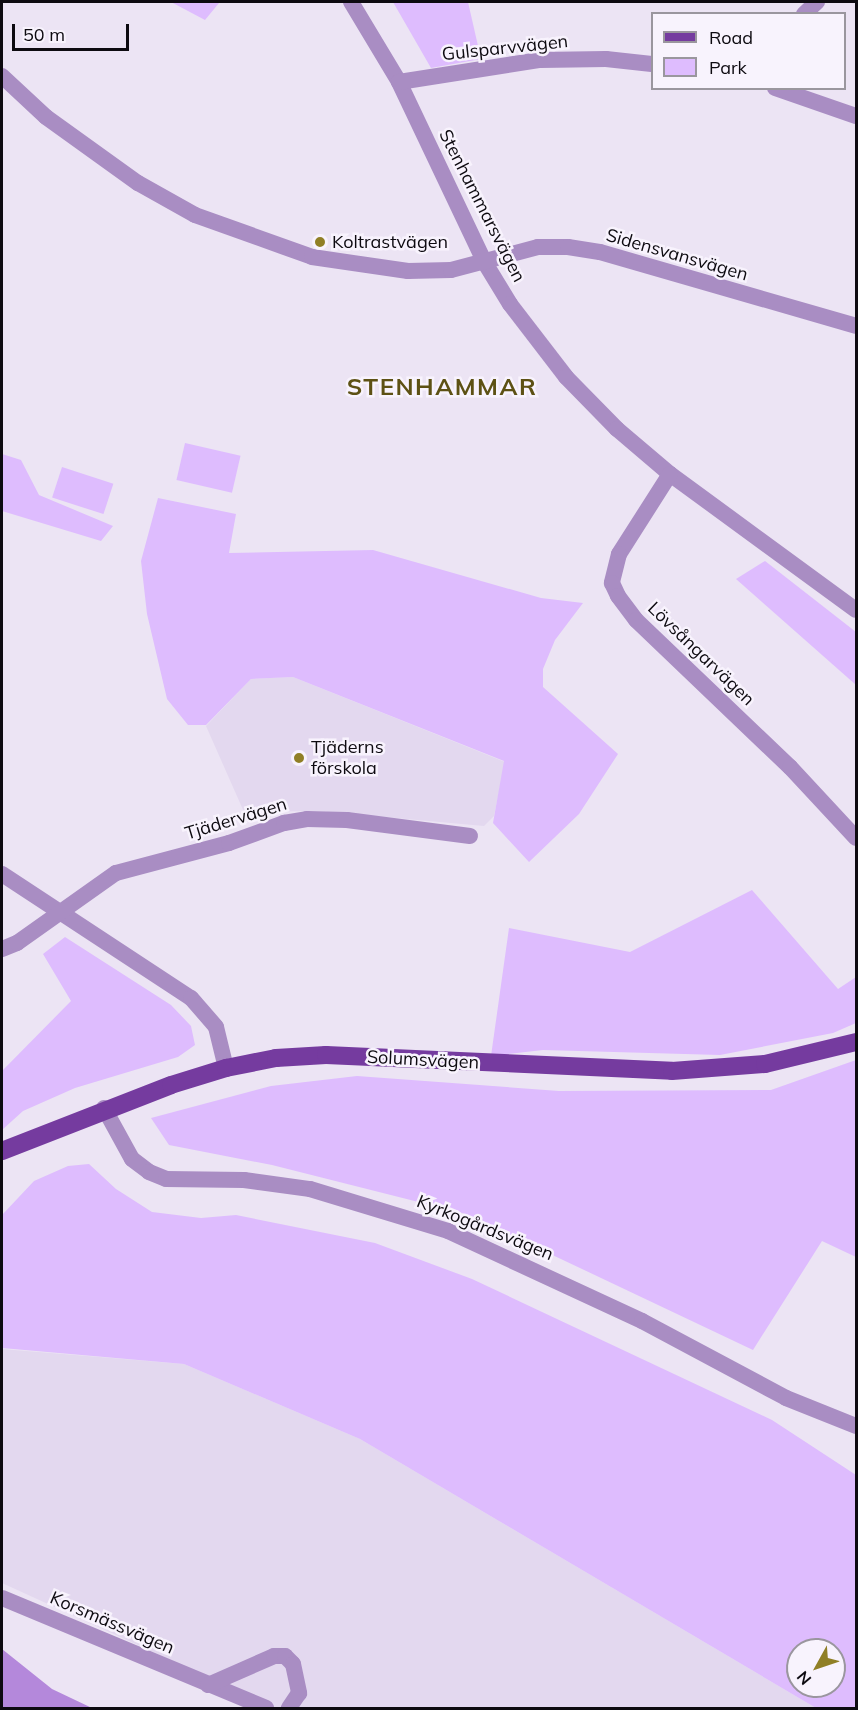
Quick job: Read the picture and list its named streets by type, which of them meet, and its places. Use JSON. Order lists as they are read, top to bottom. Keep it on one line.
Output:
{"streets":{"main road":["Solumsvägen"],"street":["Gulsparvvägen","Stenhammarsvägen","Sidensvansvägen","Lövsångarvägen","Tjädervägen","Kyrkogårdsvägen","Korsmässvägen"]},"crossings":[["Gulsparvvägen","Stenhammarsvägen"],["Stenhammarsvägen","Sidensvansvägen"],["Stenhammarsvägen","Lövsångarvägen"],["Solumsvägen","Kyrkogårdsvägen"]],"districts":["STENHAMMAR"],"places":["Koltrastvägen","Tjäderns förskola"],"legend":["Road","Park"],"scale_bar":"50 m","north":"bottom left"}
